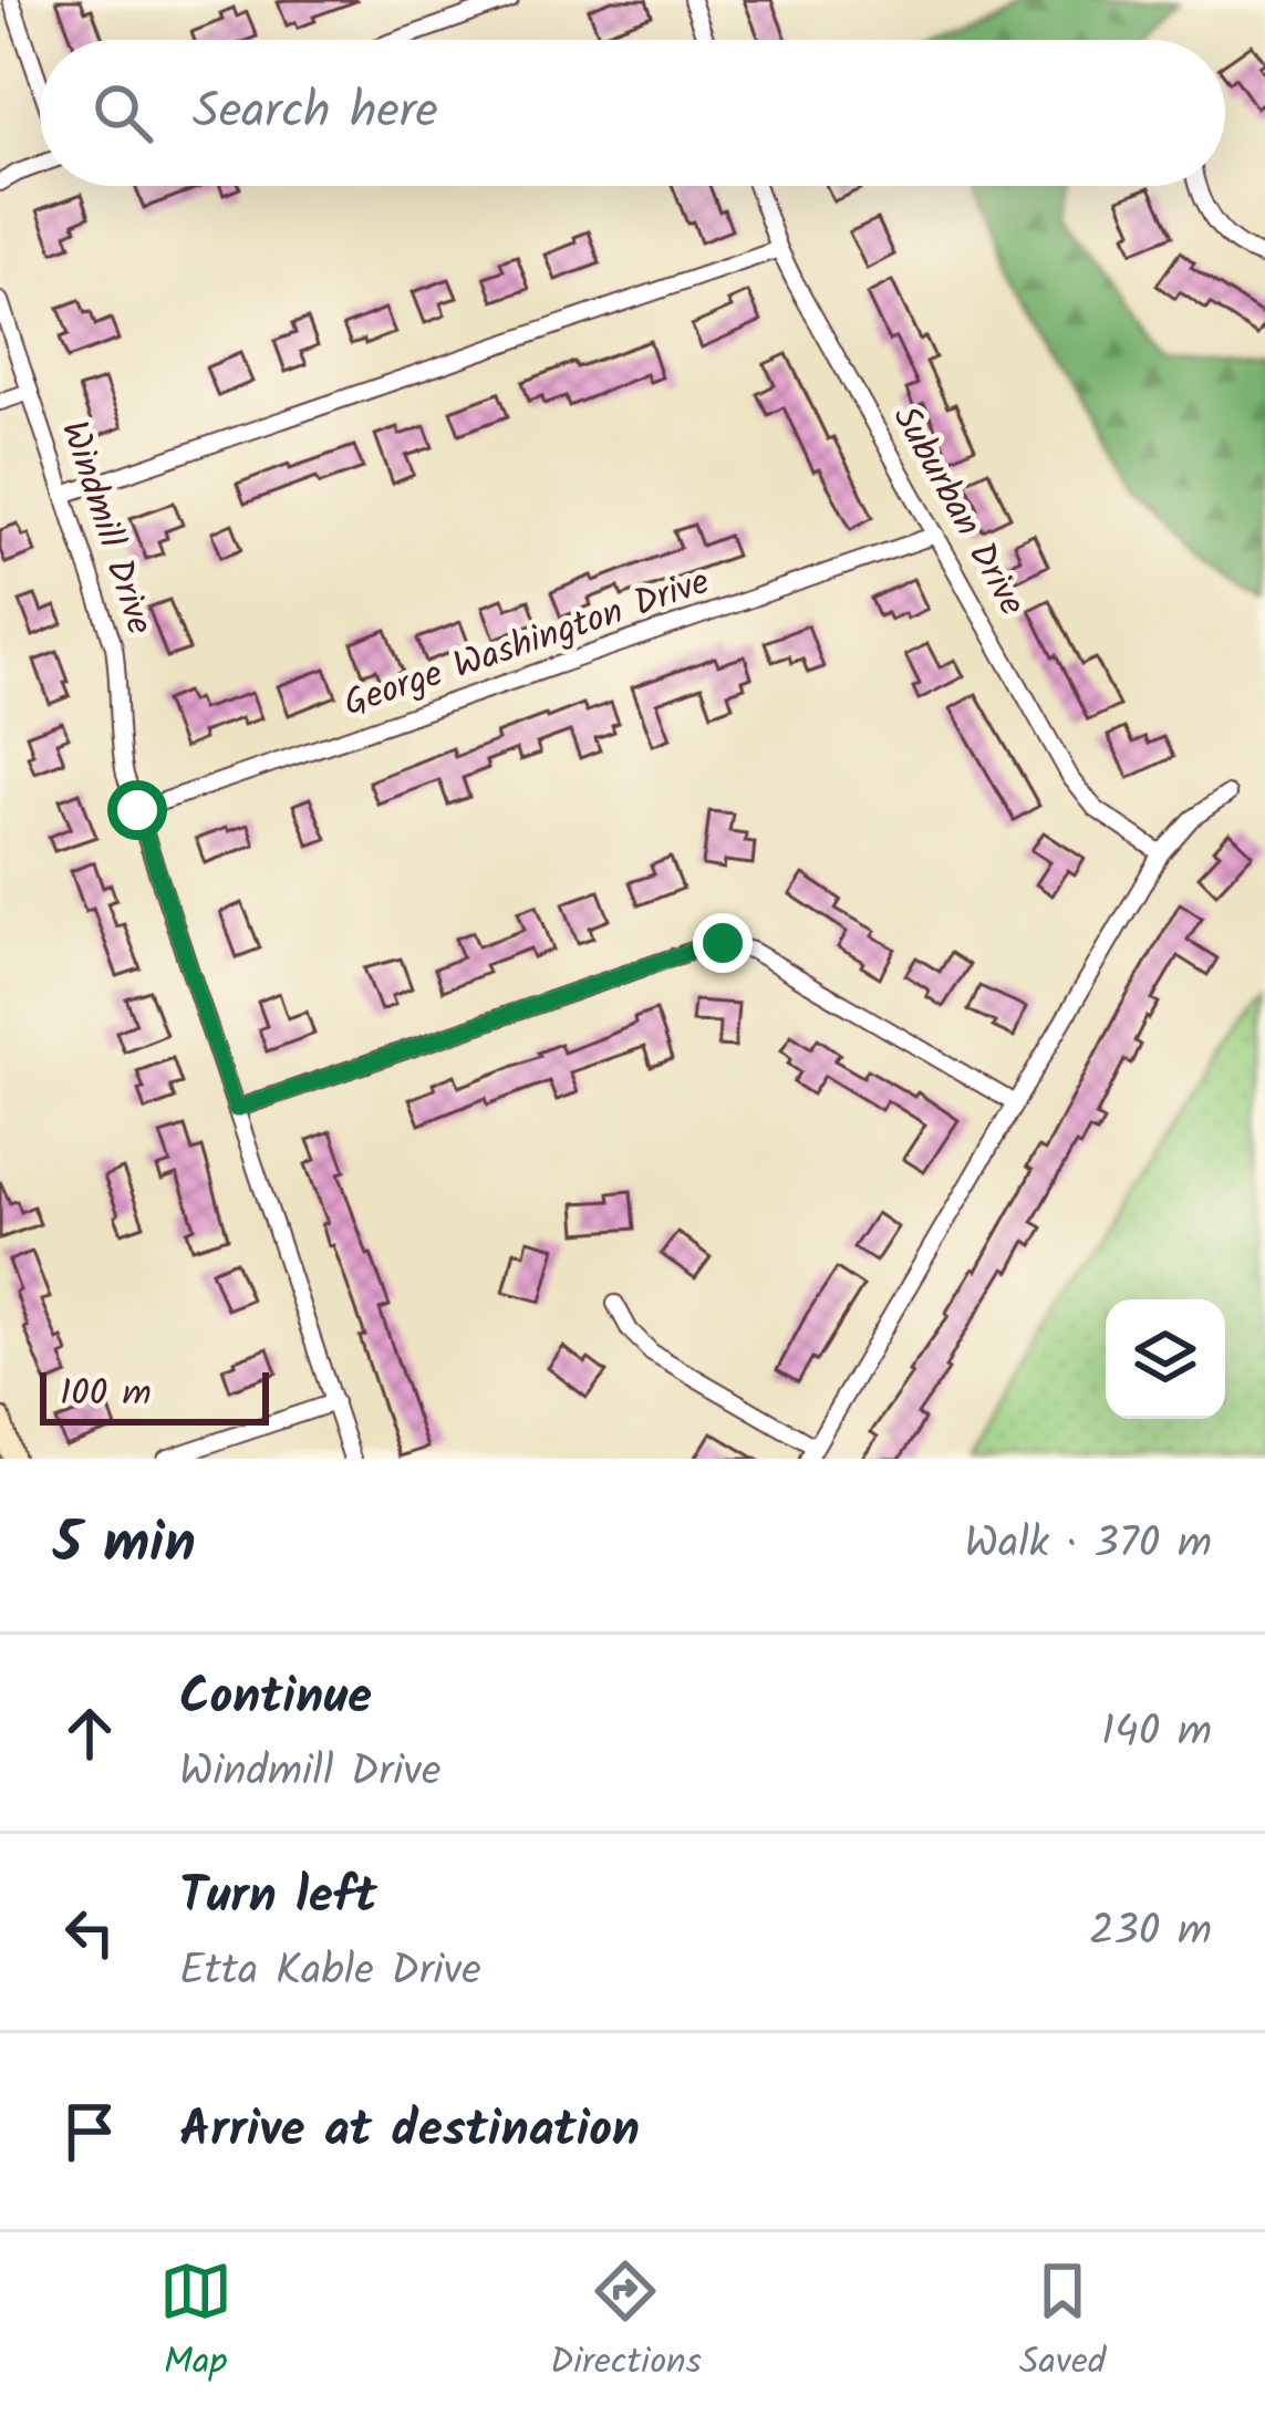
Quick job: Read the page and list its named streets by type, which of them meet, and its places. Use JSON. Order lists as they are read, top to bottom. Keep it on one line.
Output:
{"streets":{"street":["Suburban Drive","Windmill Drive","George Washington Drive"]},"crossings":[["Suburban Drive","George Washington Drive"],["Windmill Drive","George Washington Drive"]],"scale_bar":"100 m","page":{"search":"Search here","scale":"100 m","heading":["5 min","Walk · 370 m"],"list":[["Continue","Windmill Drive","140 m"],["Turn left","Etta Kable Drive","230 m"],"Arrive at destination"],"nav":["Map","Directions","Saved"]}}
